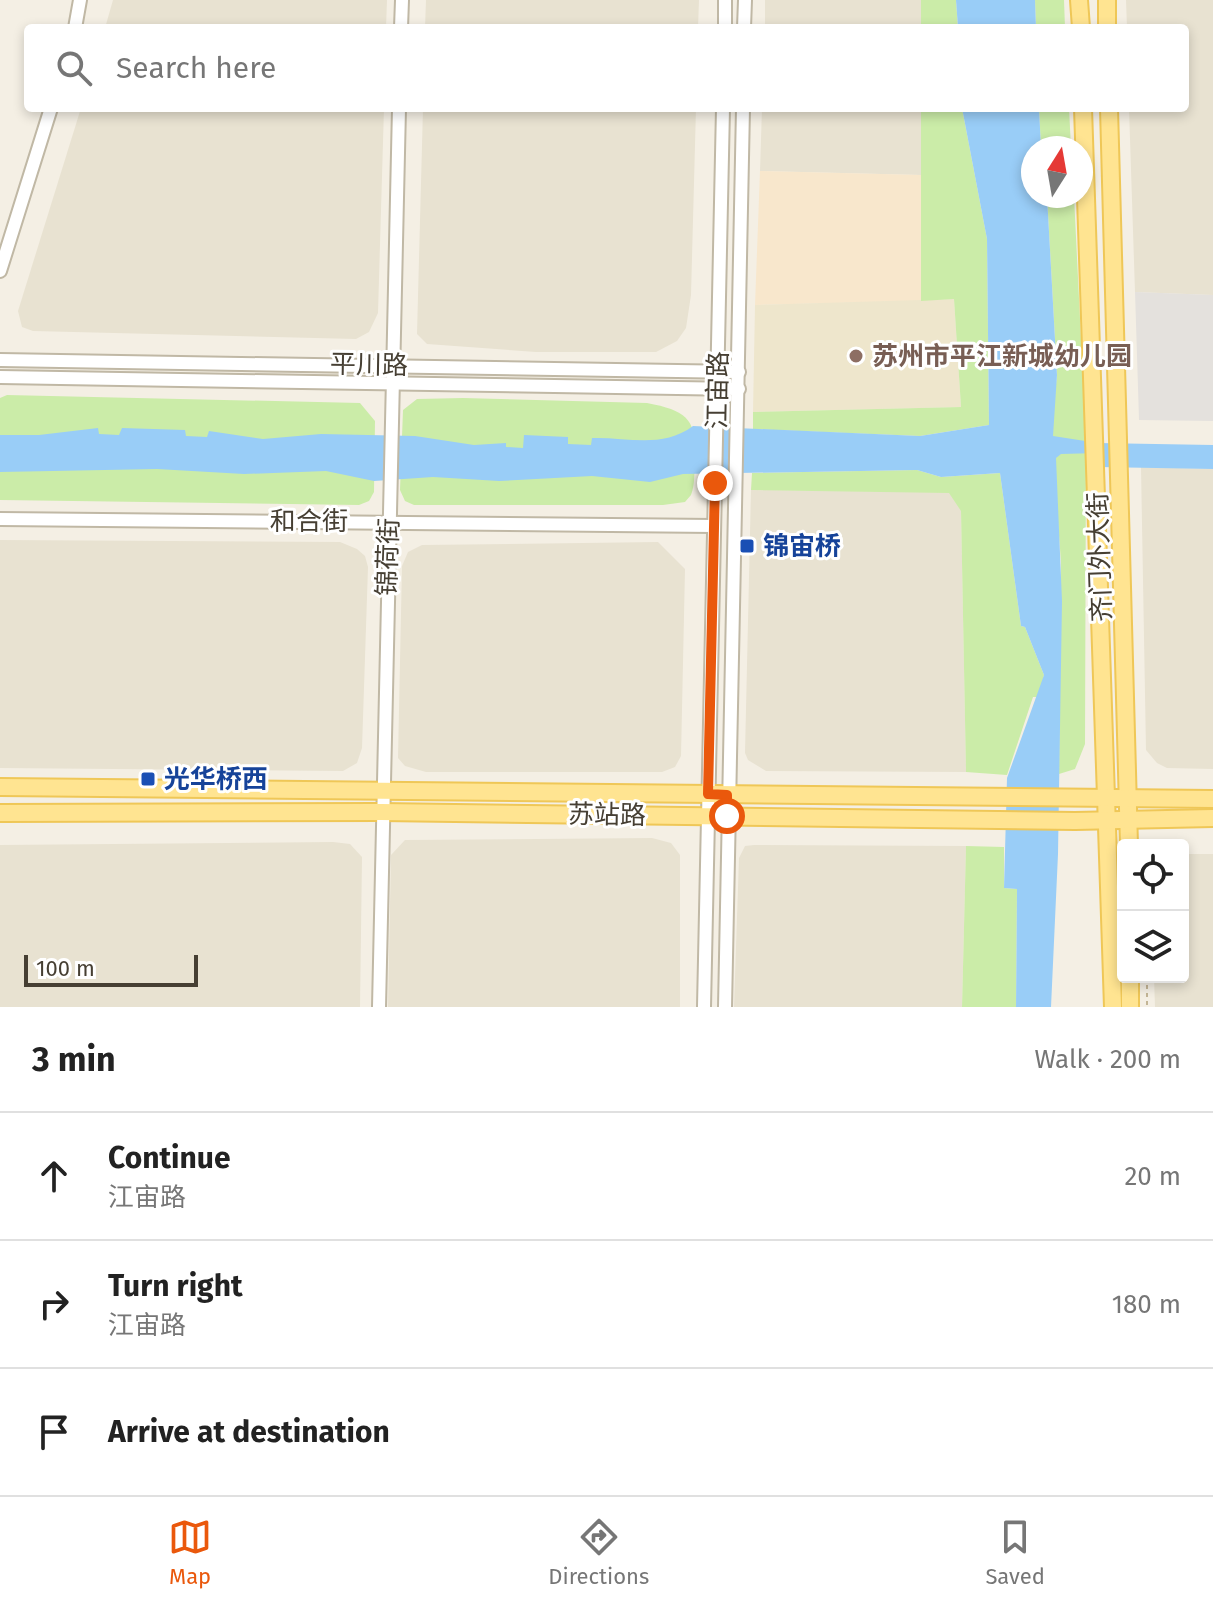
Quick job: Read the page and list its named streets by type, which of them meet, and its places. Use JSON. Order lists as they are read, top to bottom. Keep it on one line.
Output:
{"streets":{"main road":["齐门外大街","苏站路"],"street":["平川路","江宙路","和合街","锦荷街"]},"crossings":[["平川路","江宙路"],["平川路","锦荷街"],["江宙路","和合街"],["江宙路","苏站路"],["和合街","锦荷街"],["锦荷街","苏站路"],["齐门外大街","苏站路"]],"places":{"other":["苏州市平江新城幼儿园"],"transit":["锦宙桥","光华桥西"]},"scale_bar":"100 m","north":"top","page":{"search":"Search here","scale":"100 m","heading":["3 min","Walk · 200 m"],"list":[["Continue","江宙路","20 m"],["Turn right","江宙路","180 m"],"Arrive at destination"],"nav":["Map","Directions","Saved"]}}
